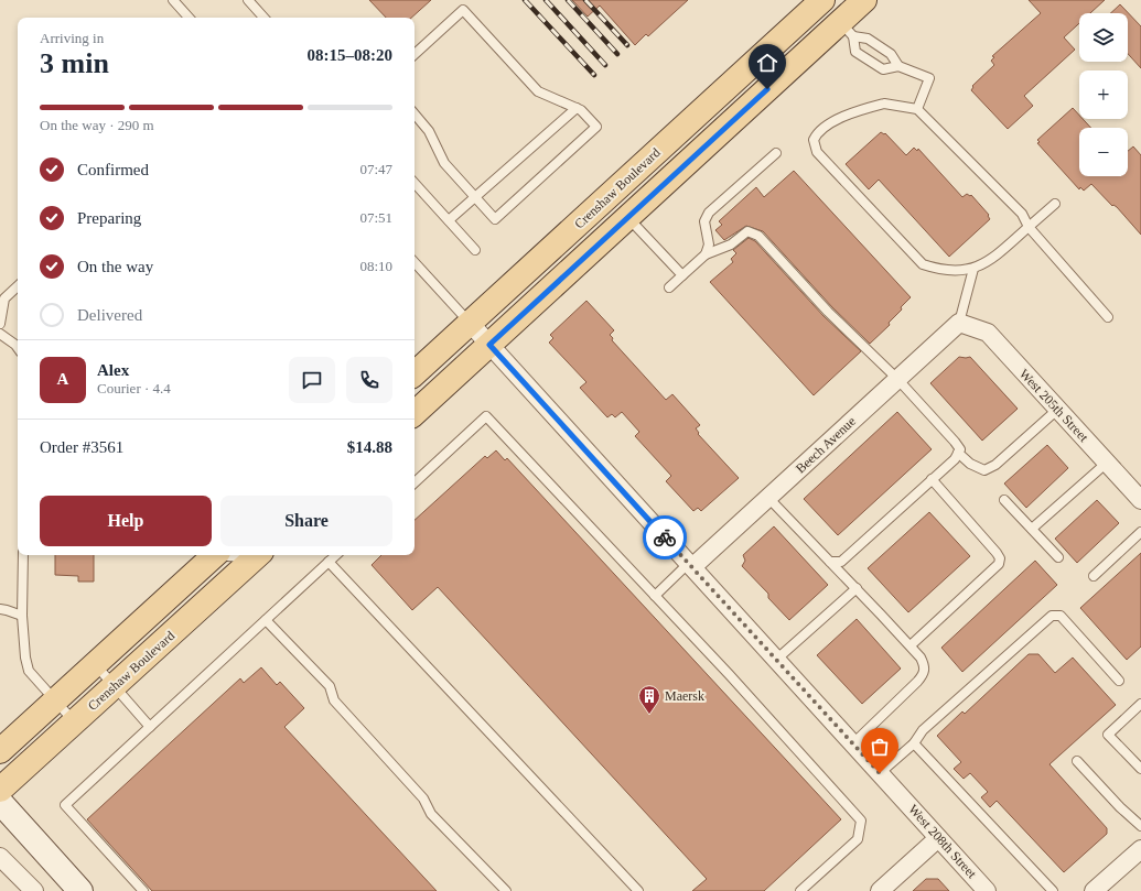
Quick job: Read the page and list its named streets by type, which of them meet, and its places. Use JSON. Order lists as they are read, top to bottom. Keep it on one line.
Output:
{"streets":{"main road":["Crenshaw Boulevard"],"street":["West 205th Street","Beech Avenue","West 208th Street"]},"crossings":[["Crenshaw Boulevard","West 208th Street"],["West 205th Street","Beech Avenue"],["Beech Avenue","West 208th Street"]],"places":{"building":["Maersk"]},"page":{"map_buttons":["+","−"],"heading":["3 min","Arriving in","08:15–08:20"],"panel":["Alex","Courier · 4.4","Order #3561","$14.88"],"bar":"On the way · 290 m","list":[["Confirmed","07:47"],["Preparing","07:51"],["On the way","08:10"],"Delivered"],"round":"A","buttons":["Help","Share"]}}
